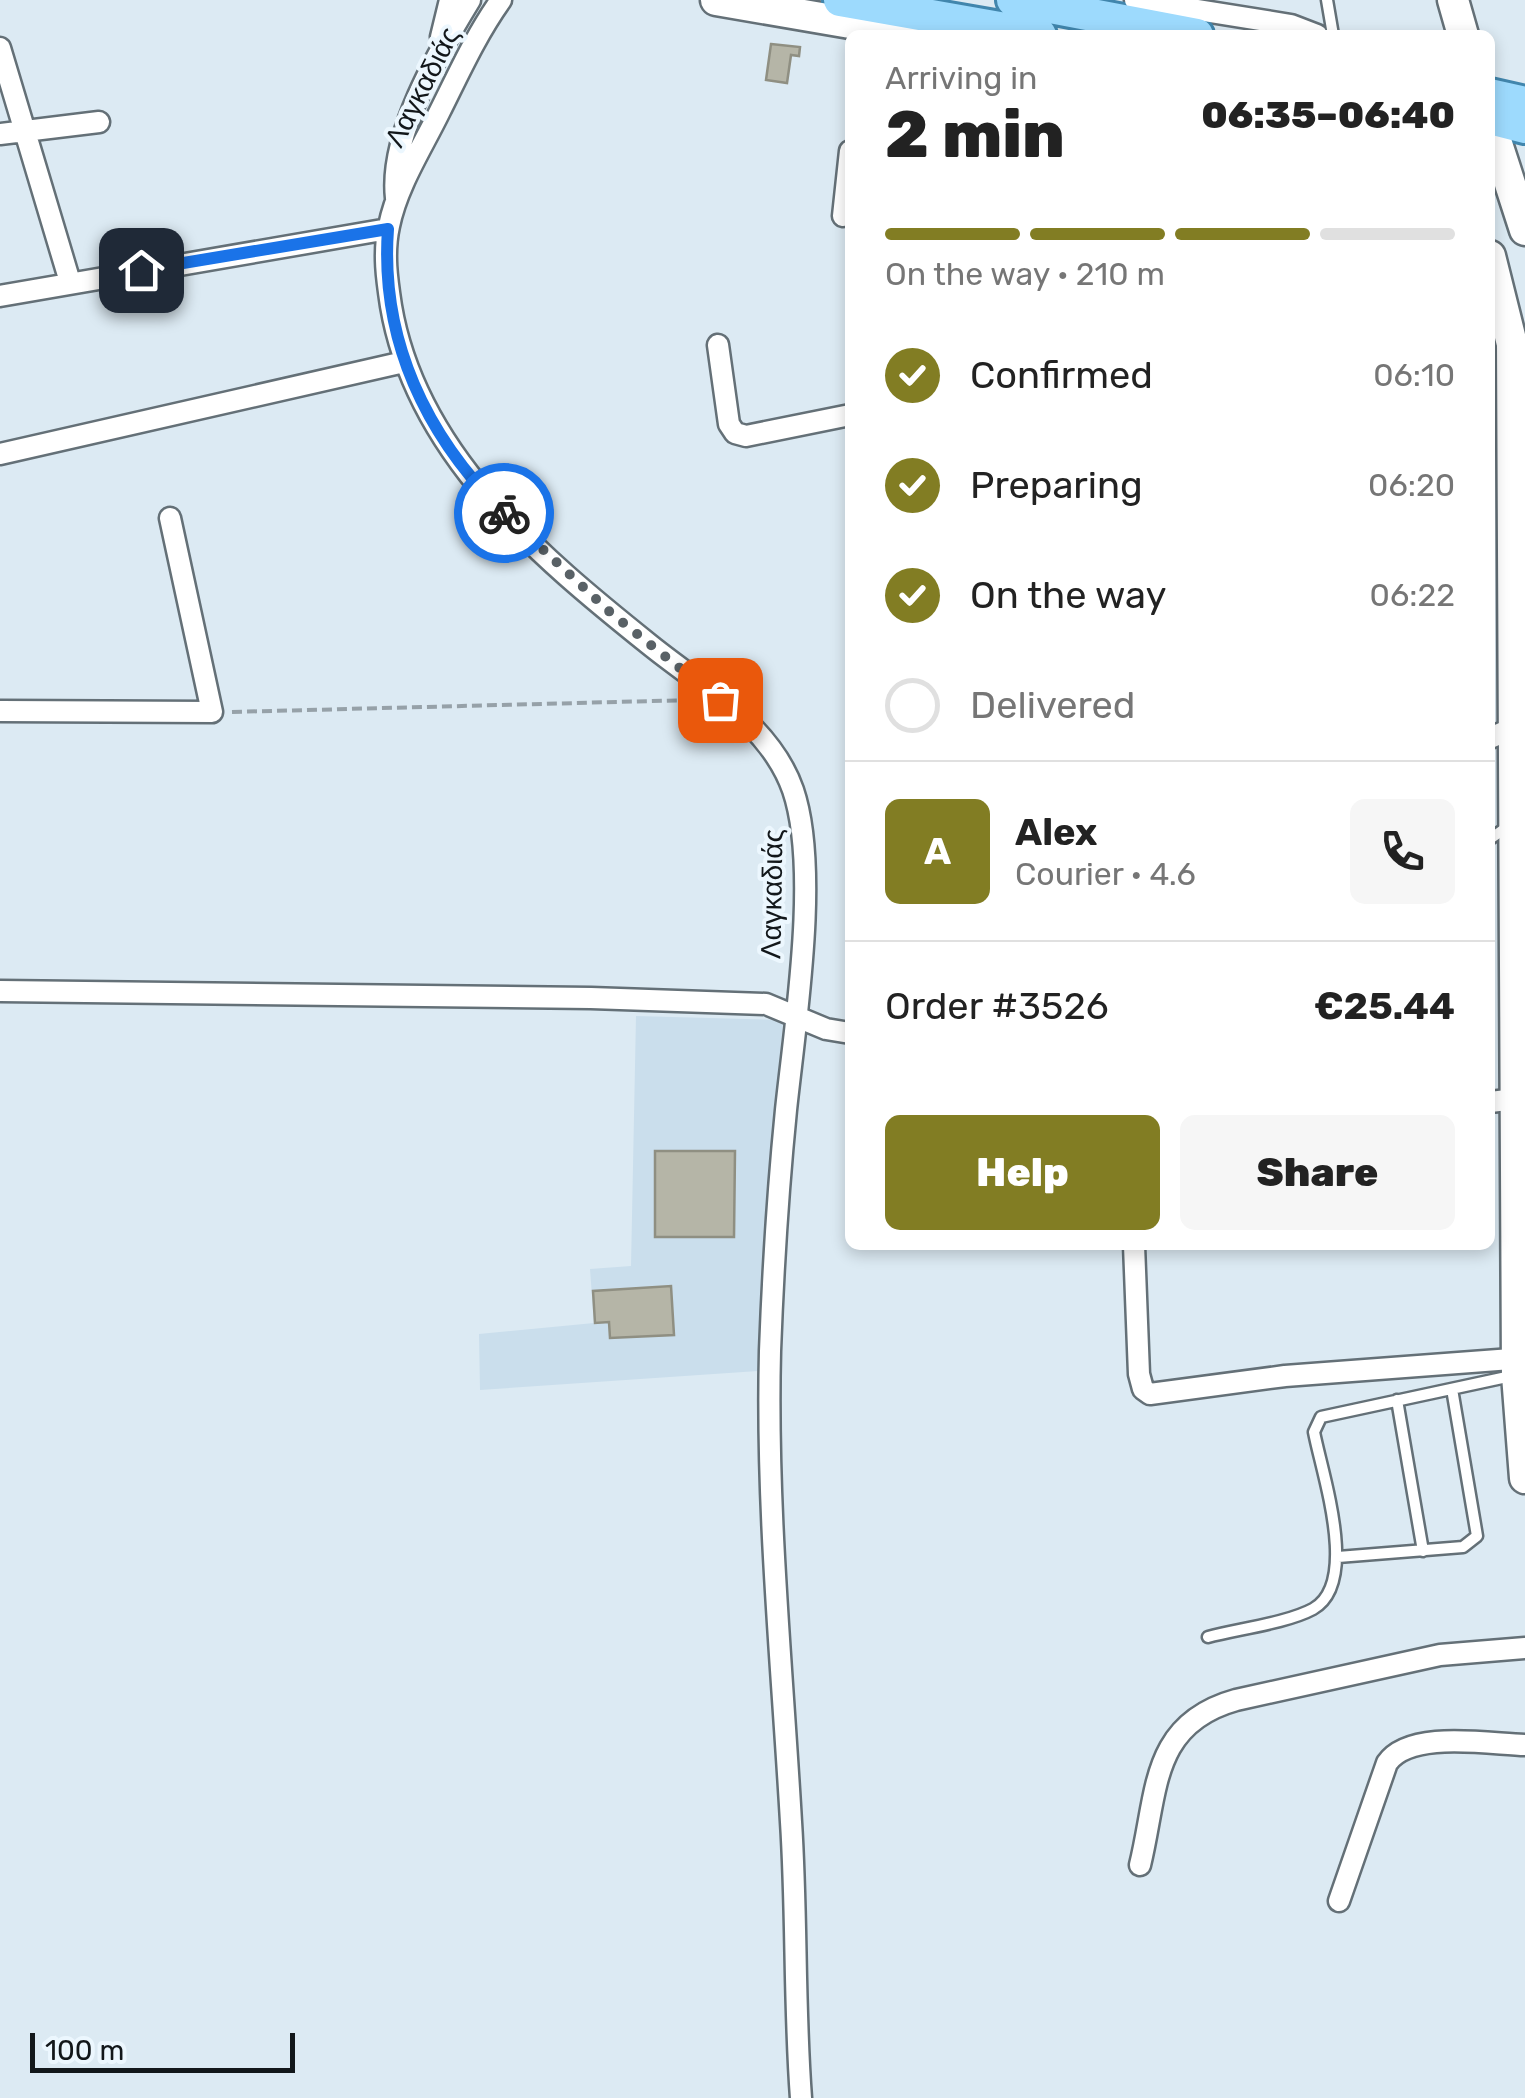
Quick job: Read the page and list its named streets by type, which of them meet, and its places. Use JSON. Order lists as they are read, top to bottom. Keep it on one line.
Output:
{"streets":{"street":["Λαγκαδιάς"]},"scale_bar":"100 m","page":{"heading":["2 min","Arriving in","06:35–06:40"],"panel":["Alex","Courier · 4.6","Order #3526","€25.44"],"bar":"On the way · 210 m","list":[["Confirmed","06:10"],["Preparing","06:20"],["On the way","06:22"],"Delivered"],"round":"A","buttons":["Help","Share"],"scale":"100 m"}}
